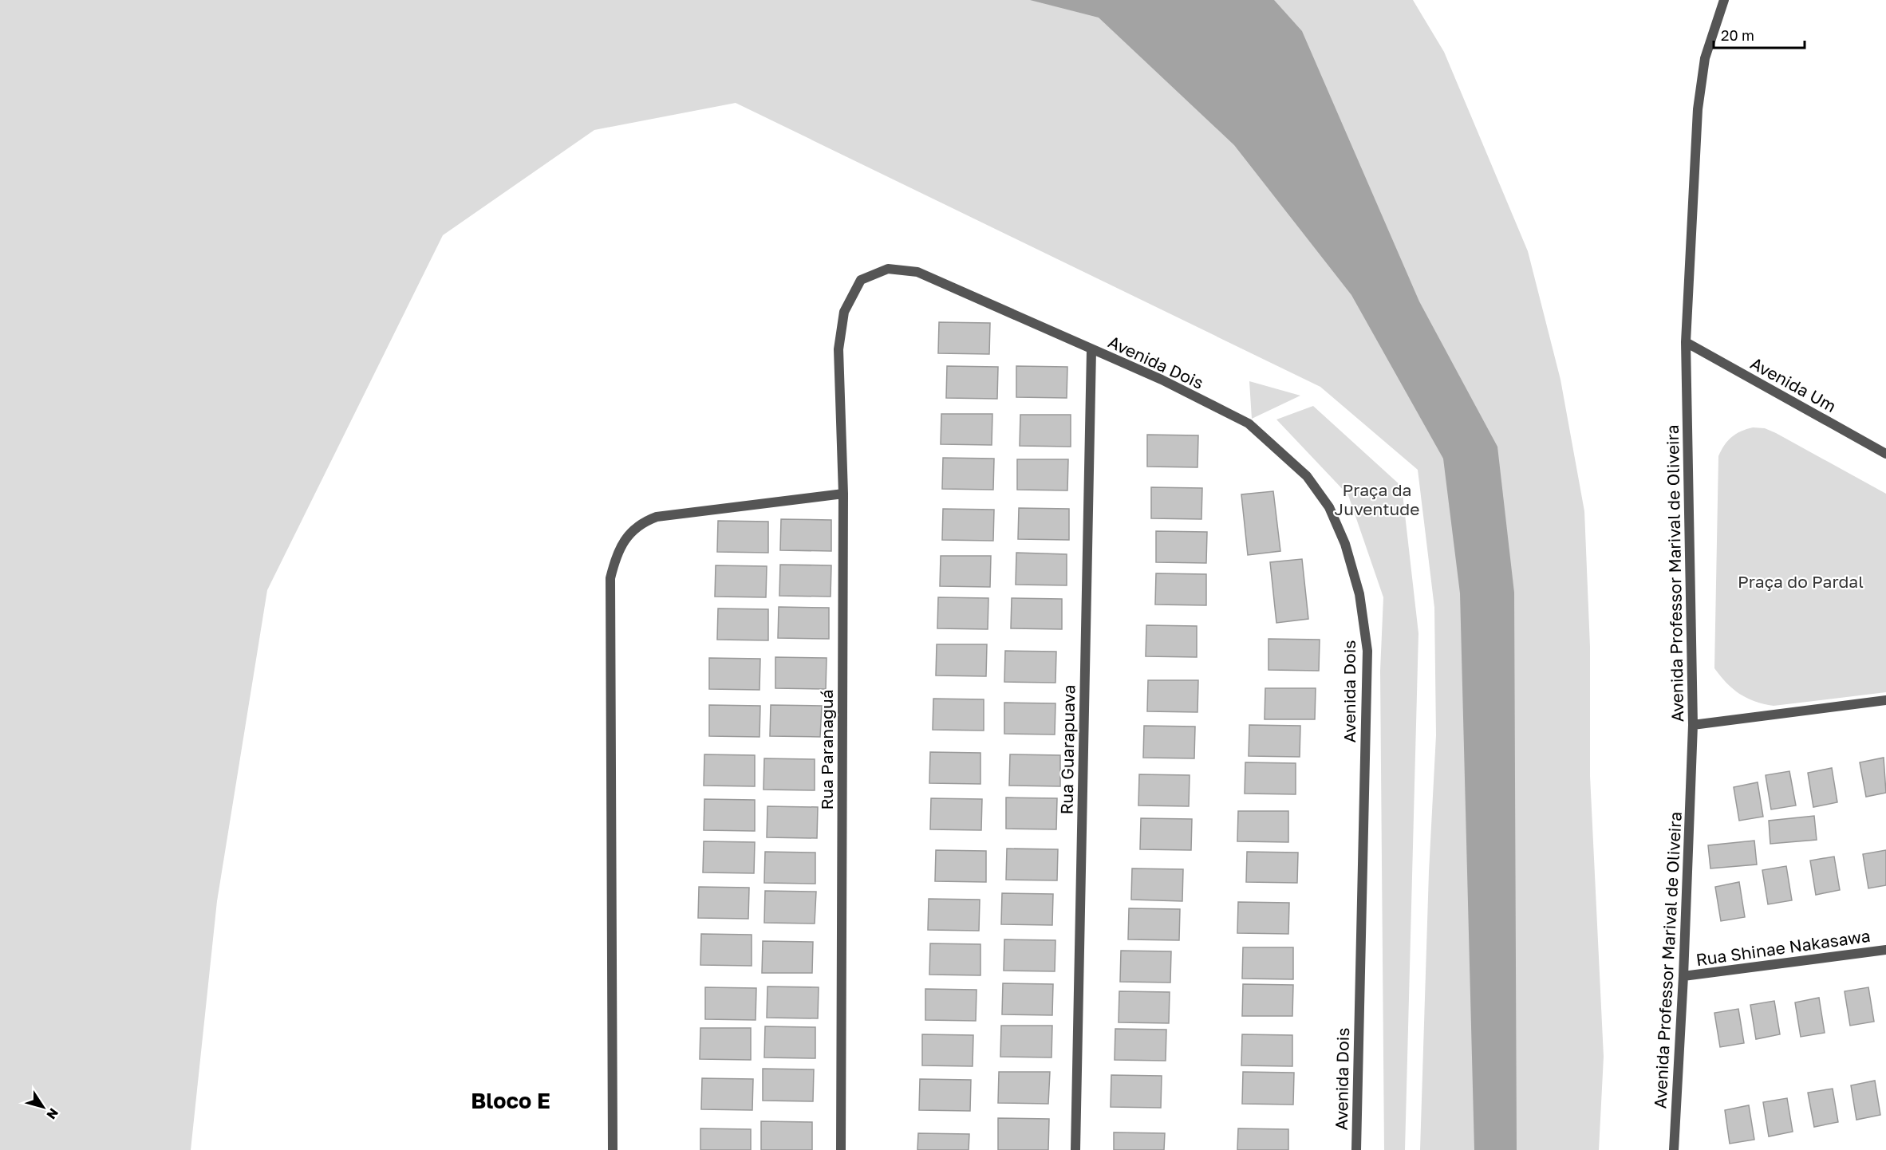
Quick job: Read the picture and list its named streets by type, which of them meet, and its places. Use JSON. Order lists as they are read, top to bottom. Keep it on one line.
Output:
{"streets":{"street":["Avenida Dois","Avenida Um","Avenida Professor Marival de Oliveira","Rua Paranaguá","Rua Guarapuava","Rua Shinae Nakasawa"]},"crossings":[["Avenida Dois","Rua Paranaguá"],["Avenida Dois","Rua Guarapuava"],["Avenida Um","Avenida Professor Marival de Oliveira"],["Avenida Professor Marival de Oliveira","Rua Shinae Nakasawa"]],"districts":["Bloco E"],"parks":["Praça da Juventude","Praça do Pardal"],"scale_bar":"20 m","north":"bottom right"}
